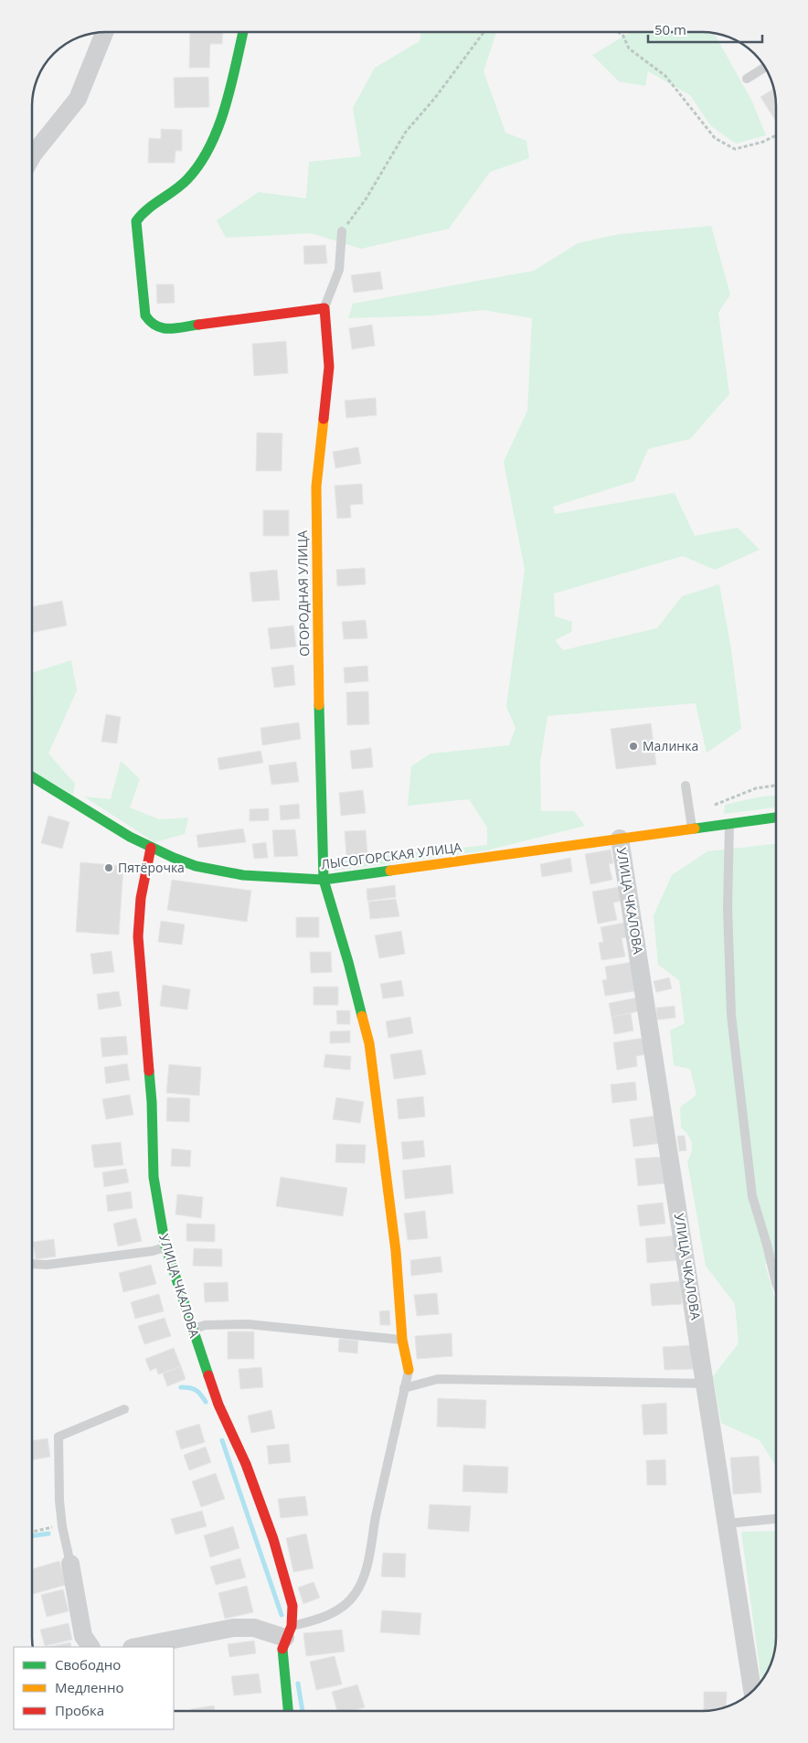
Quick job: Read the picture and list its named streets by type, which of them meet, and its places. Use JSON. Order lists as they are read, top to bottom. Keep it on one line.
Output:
{"streets":{"street":["ОГОРОДНАЯ УЛИЦА","ЛЫСОГОРСКАЯ УЛИЦА","УЛИЦА ЧКАЛОВА"]},"crossings":[["ОГОРОДНАЯ УЛИЦА","ЛЫСОГОРСКАЯ УЛИЦА"],["ЛЫСОГОРСКАЯ УЛИЦА","УЛИЦА ЧКАЛОВА"]],"places":["Малинка","Пятёрочка"],"legend":["Свободно","Медленно","Пробка"],"scale_bar":"50 m"}
